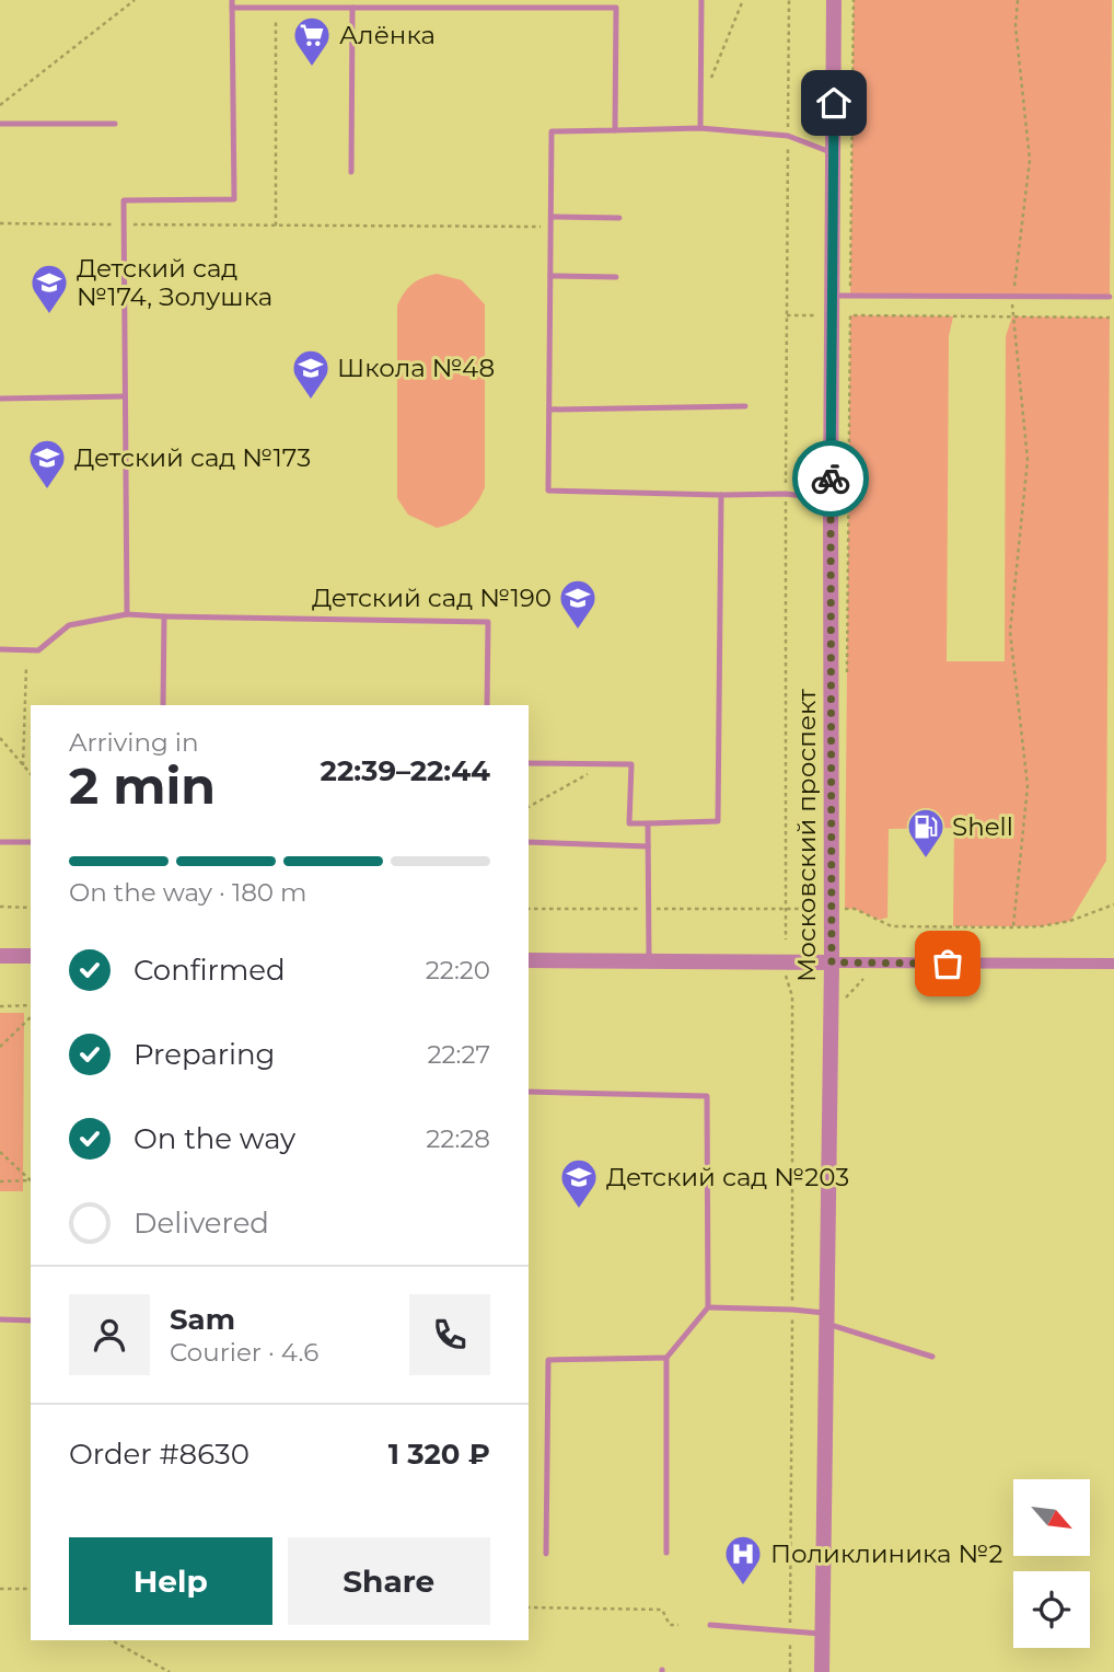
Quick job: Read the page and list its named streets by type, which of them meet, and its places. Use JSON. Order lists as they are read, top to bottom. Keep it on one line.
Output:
{"streets":{"street":["Московский проспект"]},"places":{"supermarket":["Алёнка"],"school or university":["Детский сад №174, Золушка","Школа №48","Детский сад №173","Детский сад №190","Детский сад №203"],"fuel station":["Shell"],"hospital":["Поликлиника №2"]},"north":"bottom right","page":{"heading":["2 min","Arriving in","22:39–22:44"],"panel":["Sam","Courier · 4.6","Order #8630","1 320 ₽"],"bar":"On the way · 180 m","list":[["Confirmed","22:20"],["Preparing","22:27"],["On the way","22:28"],"Delivered"],"buttons":["Help","Share"]}}
